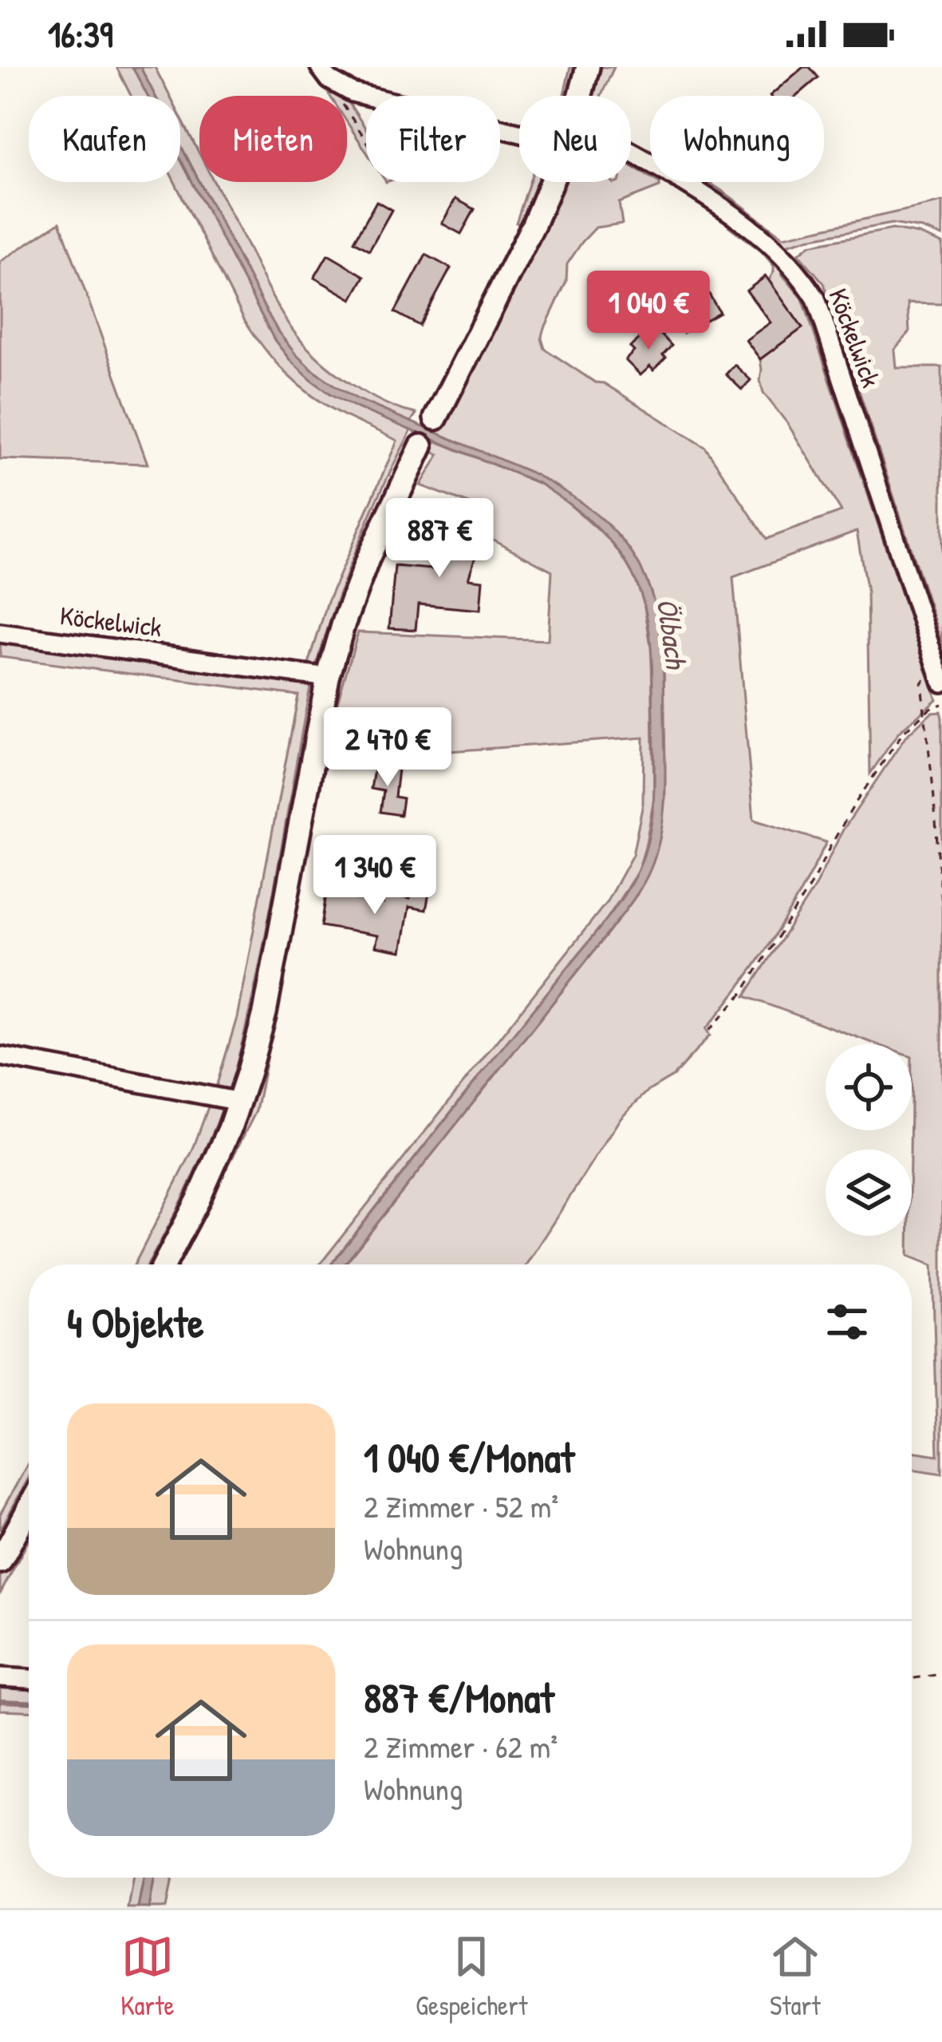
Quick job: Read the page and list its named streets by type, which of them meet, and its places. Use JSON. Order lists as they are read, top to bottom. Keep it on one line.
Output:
{"streets":{"street":["Köckelwick"]},"water":["Ölbach"],"page":{"status":"16:39","chip":["Kaufen","Mieten","Filter","Neu","Wohnung"],"price":["1 040 €","887 €","2 470 €","1 340 €"],"heading":"4 Objekte","list":[{"name":"1 040 €/Monat","note":"2 Zimmer · 52 m² · Wohnung"},{"name":"887 €/Monat","note":"2 Zimmer · 62 m² · Wohnung"}],"tabs":["Karte","Gespeichert","Start"]}}
